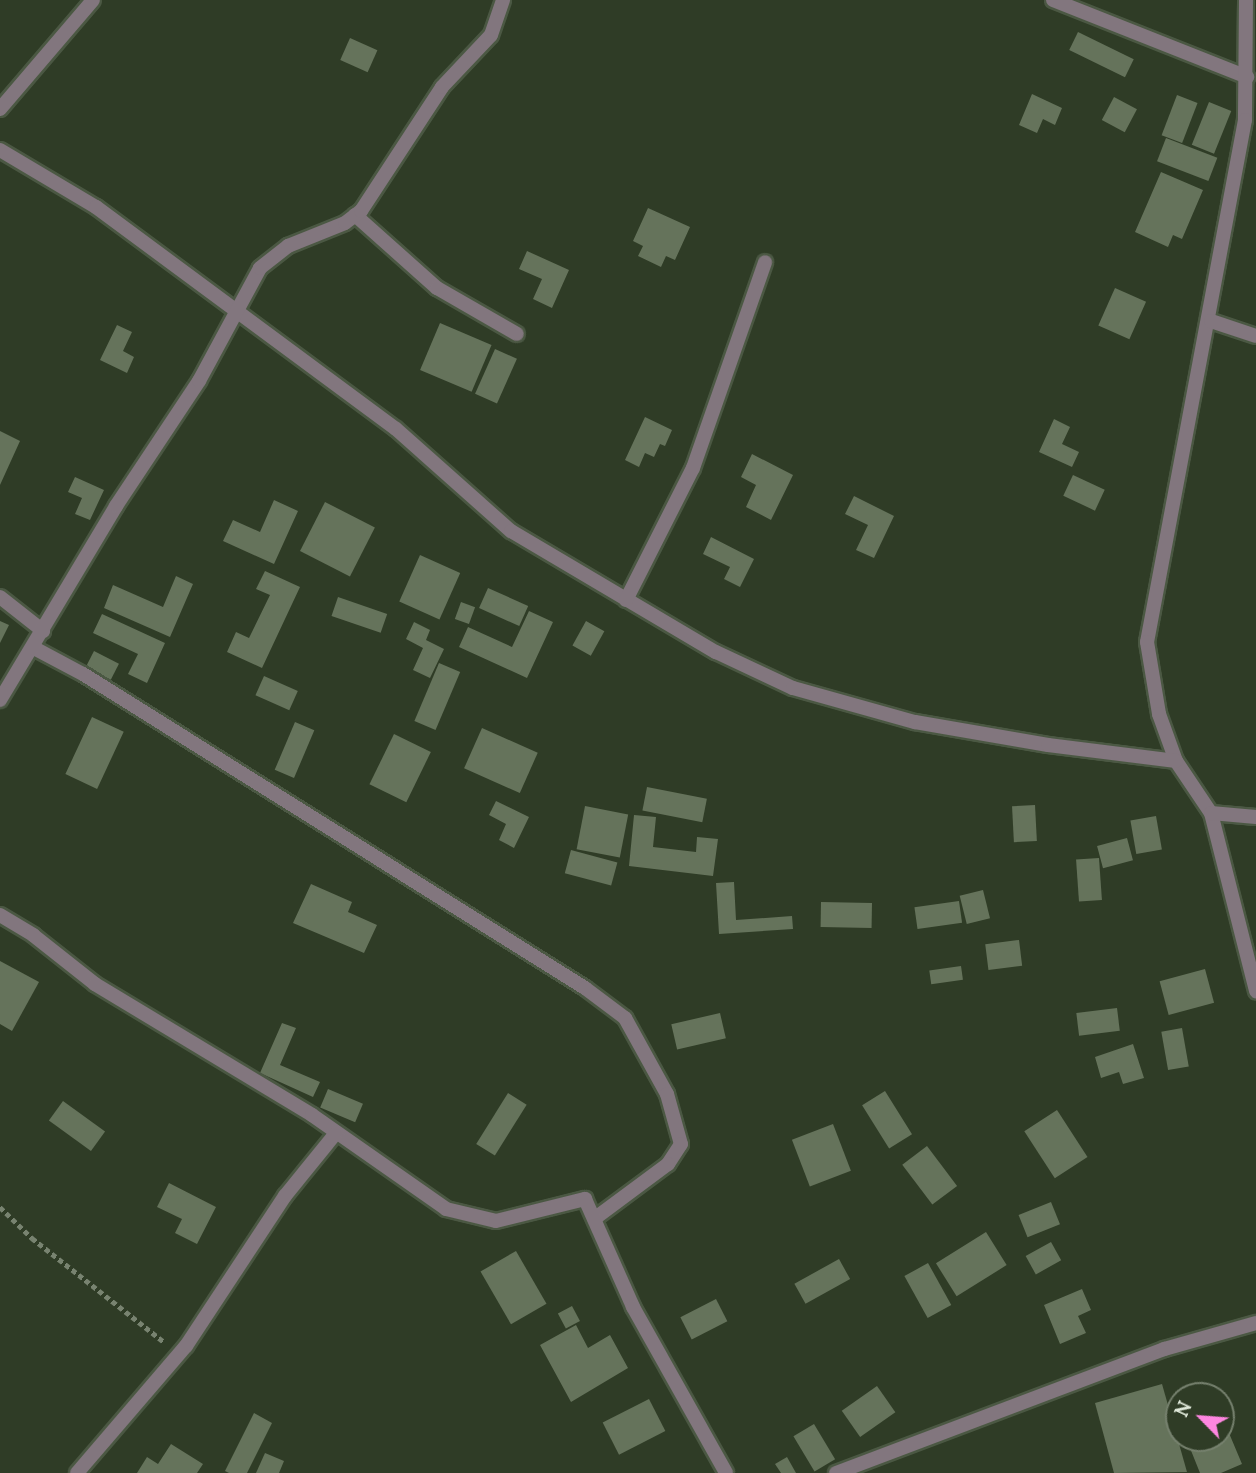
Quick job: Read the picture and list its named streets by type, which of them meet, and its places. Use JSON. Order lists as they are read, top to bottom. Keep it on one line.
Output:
{"north":"top left"}
